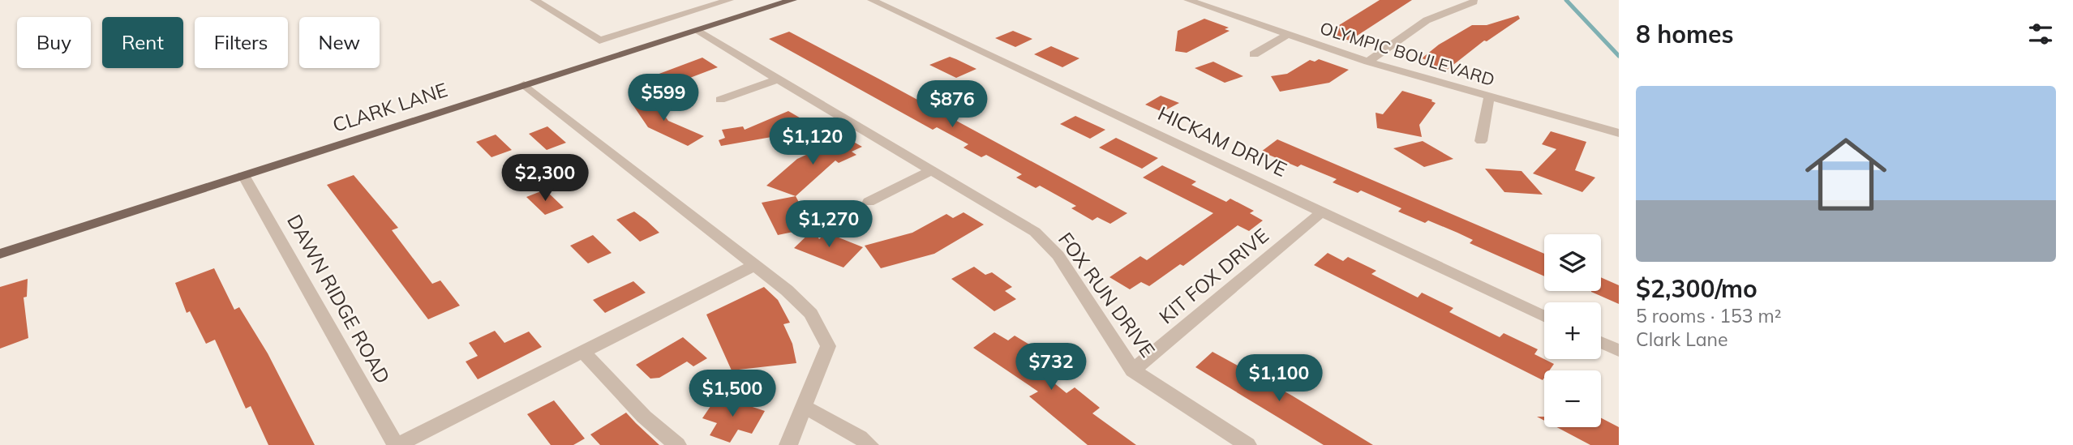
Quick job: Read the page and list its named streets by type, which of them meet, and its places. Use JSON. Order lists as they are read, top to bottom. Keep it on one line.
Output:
{"streets":{"main road":["CLARK LANE"],"street":["OLYMPIC BOULEVARD","HICKAM DRIVE","KIT FOX DRIVE","FOX RUN DRIVE","DAWN RIDGE ROAD"]},"crossings":[["CLARK LANE","FOX RUN DRIVE"],["CLARK LANE","DAWN RIDGE ROAD"],["HICKAM DRIVE","KIT FOX DRIVE"],["KIT FOX DRIVE","FOX RUN DRIVE"]],"page":{"heading":"8 homes","chip":["Buy","Rent","Filters","New"],"list":[{"name":"$2,300/mo","note":"5 rooms · 153 m² · Clark Lane"}],"price":["$599","$876","$1,120","$2,300","$1,270","$732","$1,100","$1,500"],"map_buttons":["+","−"]}}
